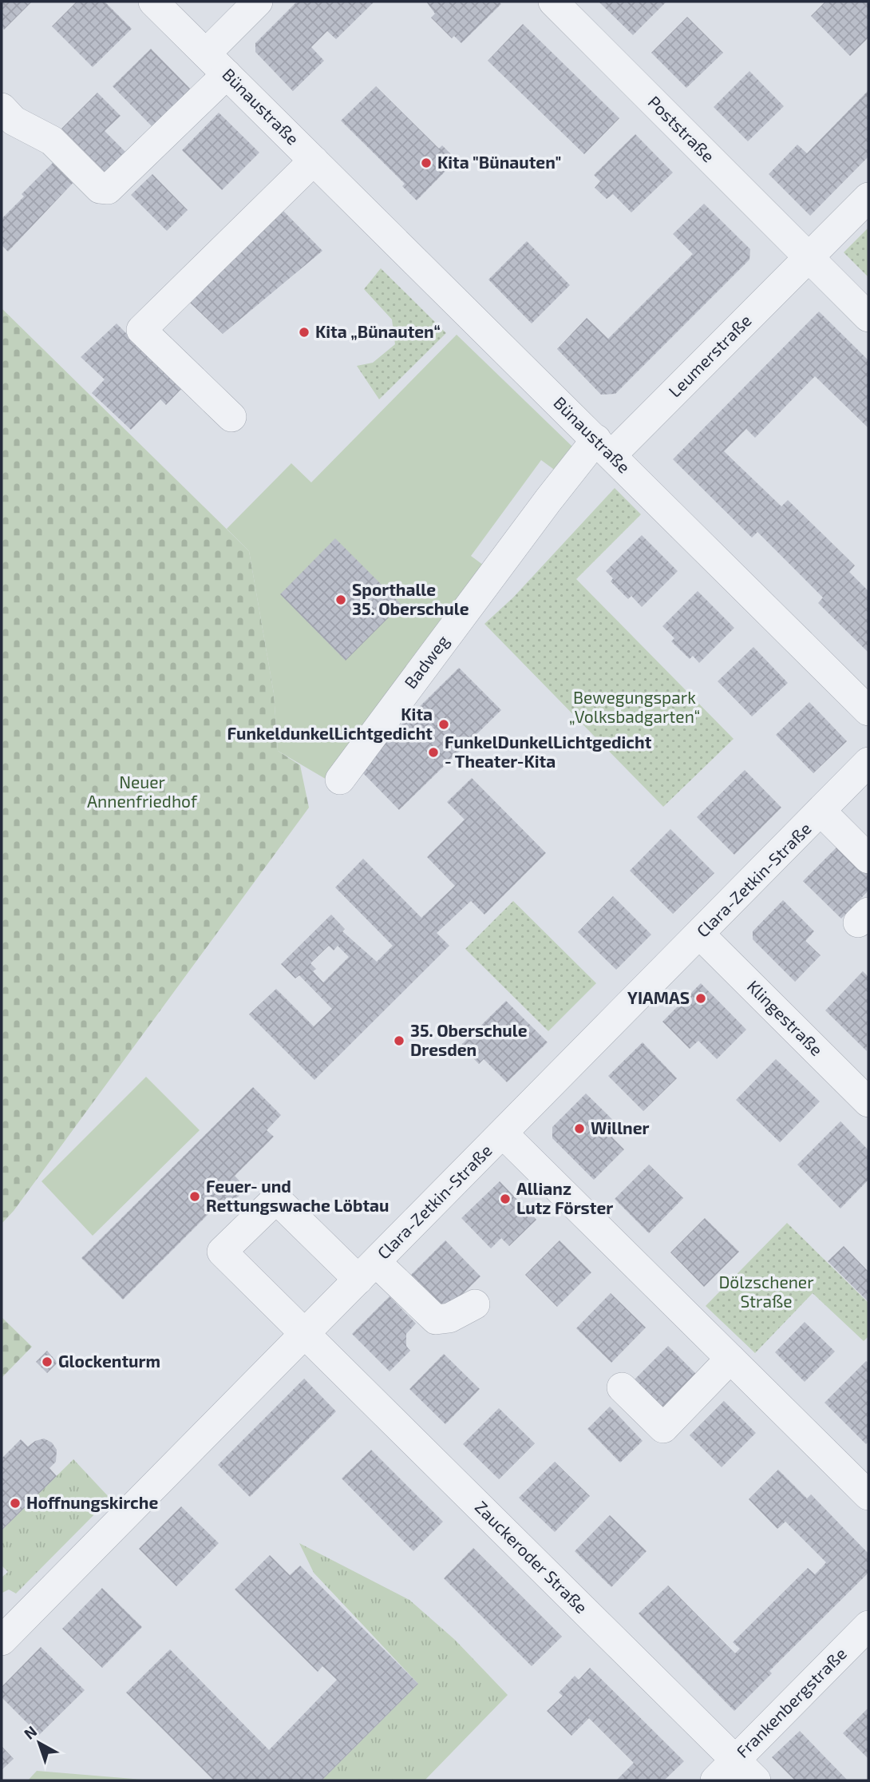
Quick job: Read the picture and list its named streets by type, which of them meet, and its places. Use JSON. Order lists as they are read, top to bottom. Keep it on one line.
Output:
{"streets":{"street":["Bünaustraße","Poststraße","Leumerstraße","Badweg","Clara-Zetkin-Straße","Klingestraße","Zauckeroder Straße","Frankenbergstraße"]},"crossings":[["Bünaustraße","Leumerstraße"],["Bünaustraße","Badweg"],["Poststraße","Leumerstraße"],["Leumerstraße","Badweg"],["Clara-Zetkin-Straße","Klingestraße"],["Clara-Zetkin-Straße","Zauckeroder Straße"],["Zauckeroder Straße","Frankenbergstraße"]],"parks":["Bewegungspark „Volksbadgarten“","Neuer Annenfriedhof","Dölzschener Straße"],"places":["Kita \"Bünauten\"","Kita „Bünauten“","Sporthalle 35. Oberschule","Kita FunkeldunkelLichtgedicht","FunkelDunkelLichtgedicht - Theater-Kita","YIAMAS","35. Oberschule Dresden","Willner","Feuer- und Rettungswache Löbtau","Allianz Lutz Förster","Glockenturm","Hoffnungskirche"],"north":"top left"}
